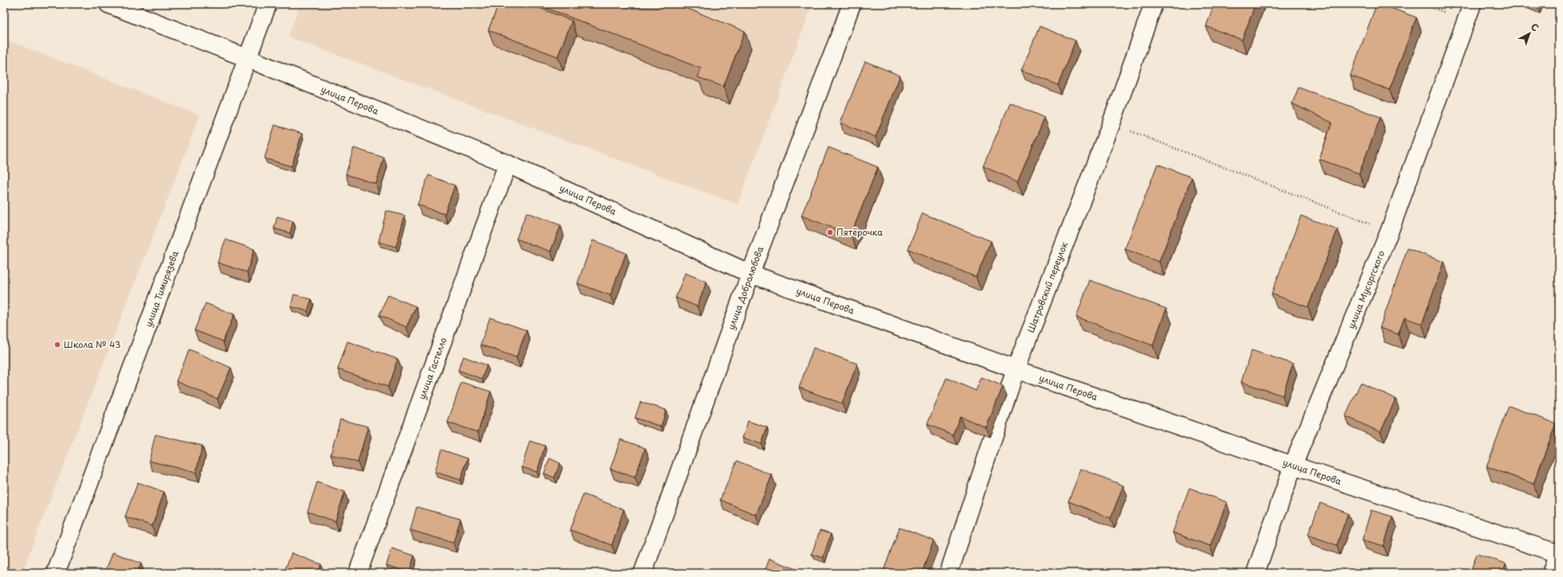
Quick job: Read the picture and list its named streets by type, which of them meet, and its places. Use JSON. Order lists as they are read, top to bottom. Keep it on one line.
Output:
{"streets":{"street":["улица Перова","Шатровский переулок","улица Добролюбова","улица Тимирязева","улица Мусоргского","улица Гастелло"]},"crossings":[["улица Перова","Шатровский переулок"],["улица Перова","улица Добролюбова"],["улица Перова","улица Тимирязева"],["улица Перова","улица Мусоргского"],["улица Перова","улица Гастелло"]],"places":["Пятёрочка","Школа № 43"],"north":"top right"}
